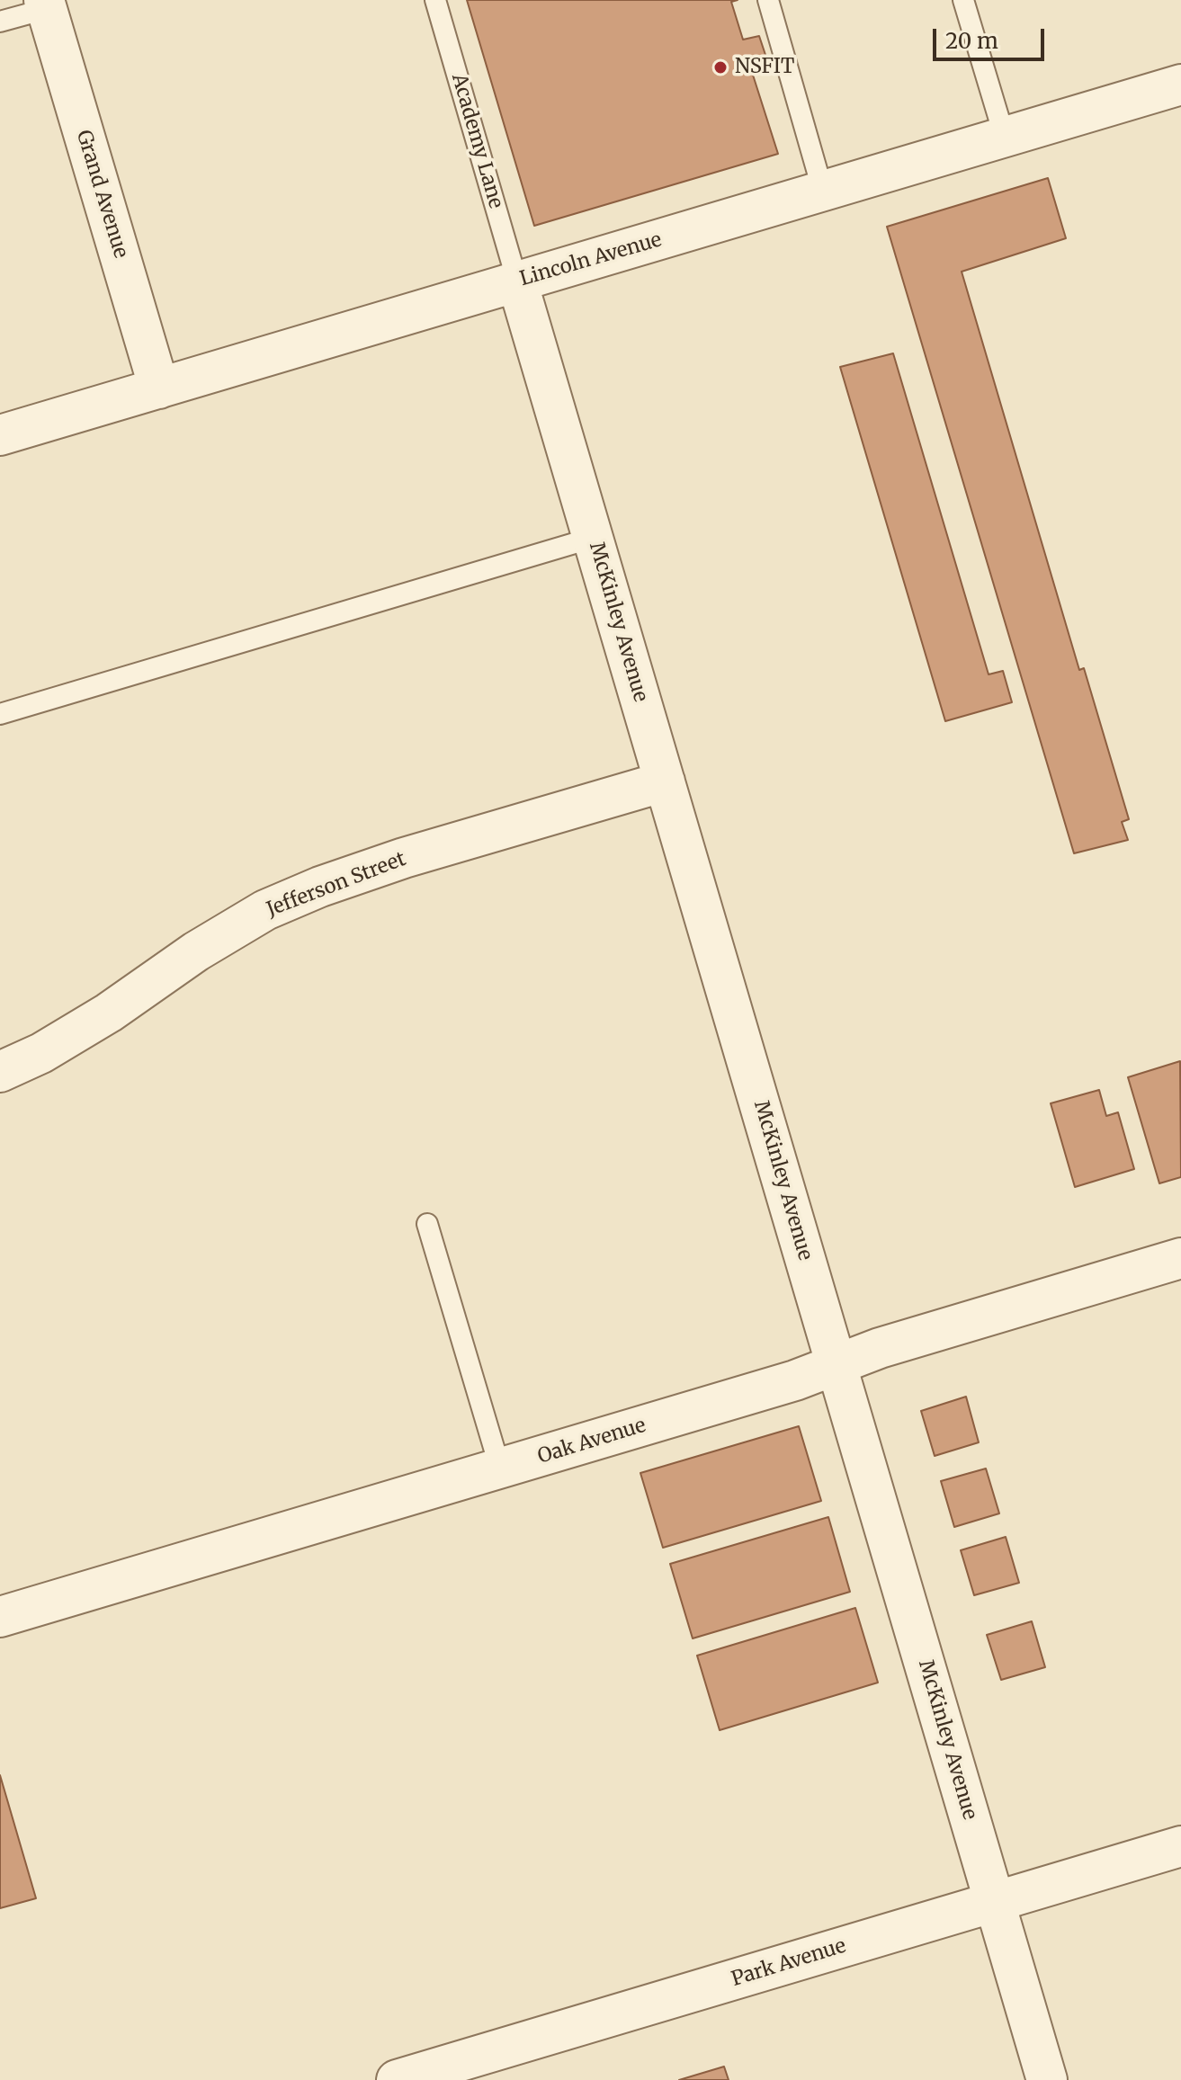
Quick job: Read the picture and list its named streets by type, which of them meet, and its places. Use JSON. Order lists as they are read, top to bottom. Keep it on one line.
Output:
{"streets":{"street":["Grand Avenue","Lincoln Avenue","McKinley Avenue","Jefferson Street","Oak Avenue","Park Avenue"],"lane":["Academy Lane"]},"crossings":[["Academy Lane","Lincoln Avenue"],["Academy Lane","McKinley Avenue"],["Grand Avenue","Lincoln Avenue"],["Lincoln Avenue","McKinley Avenue"],["McKinley Avenue","Jefferson Street"],["McKinley Avenue","Oak Avenue"],["McKinley Avenue","Park Avenue"]],"places":["NSFIT"],"scale_bar":"20 m"}
